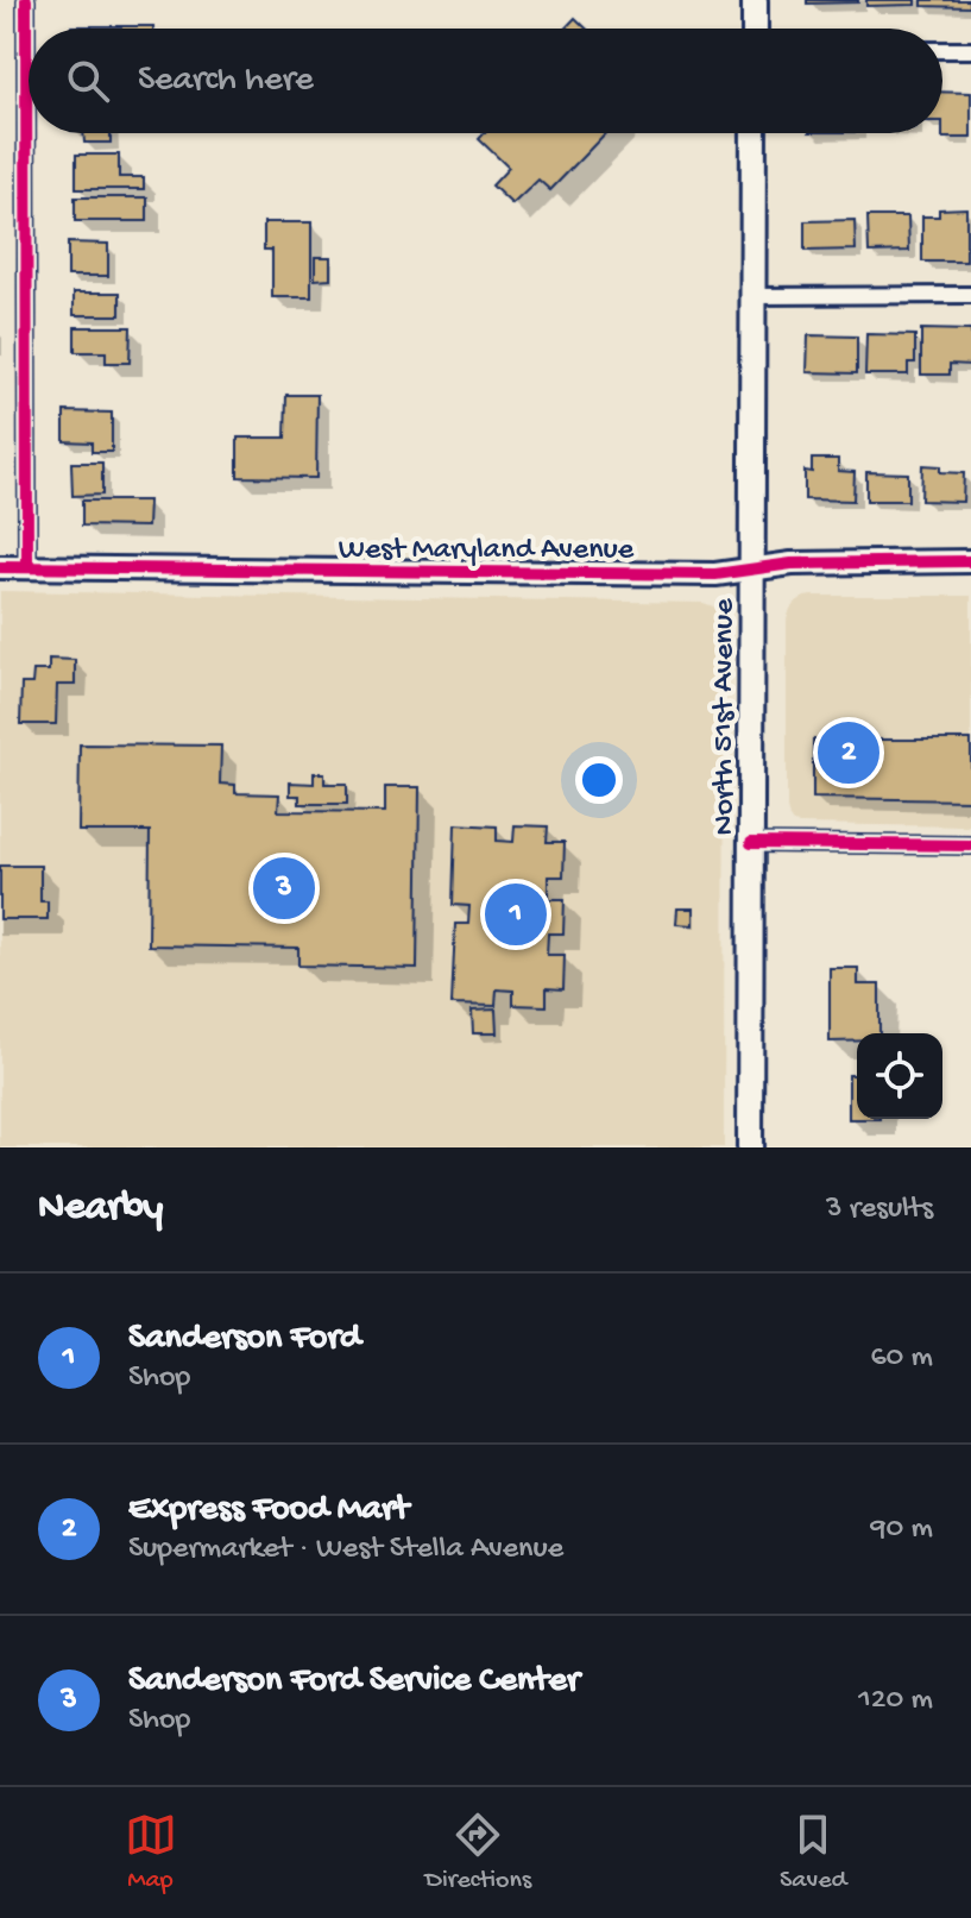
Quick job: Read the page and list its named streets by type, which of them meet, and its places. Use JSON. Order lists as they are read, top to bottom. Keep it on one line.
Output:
{"streets":{"main road":["North 51st Avenue"],"street":["West Maryland Avenue"]},"crossings":[["West Maryland Avenue","North 51st Avenue"]],"page":{"search":"Search here","pins":["2","3","1"],"heading":["Nearby","3 results"],"list":[{"mark":"1","name":"Sanderson Ford","note":"Shop","value":"60 m"},{"mark":"2","name":"Express Food Mart","note":"Supermarket · West Stella Avenue","value":"90 m"},{"mark":"3","name":"Sanderson Ford Service Center","note":"Shop","value":"120 m"}],"nav":["Map","Directions","Saved"]}}
